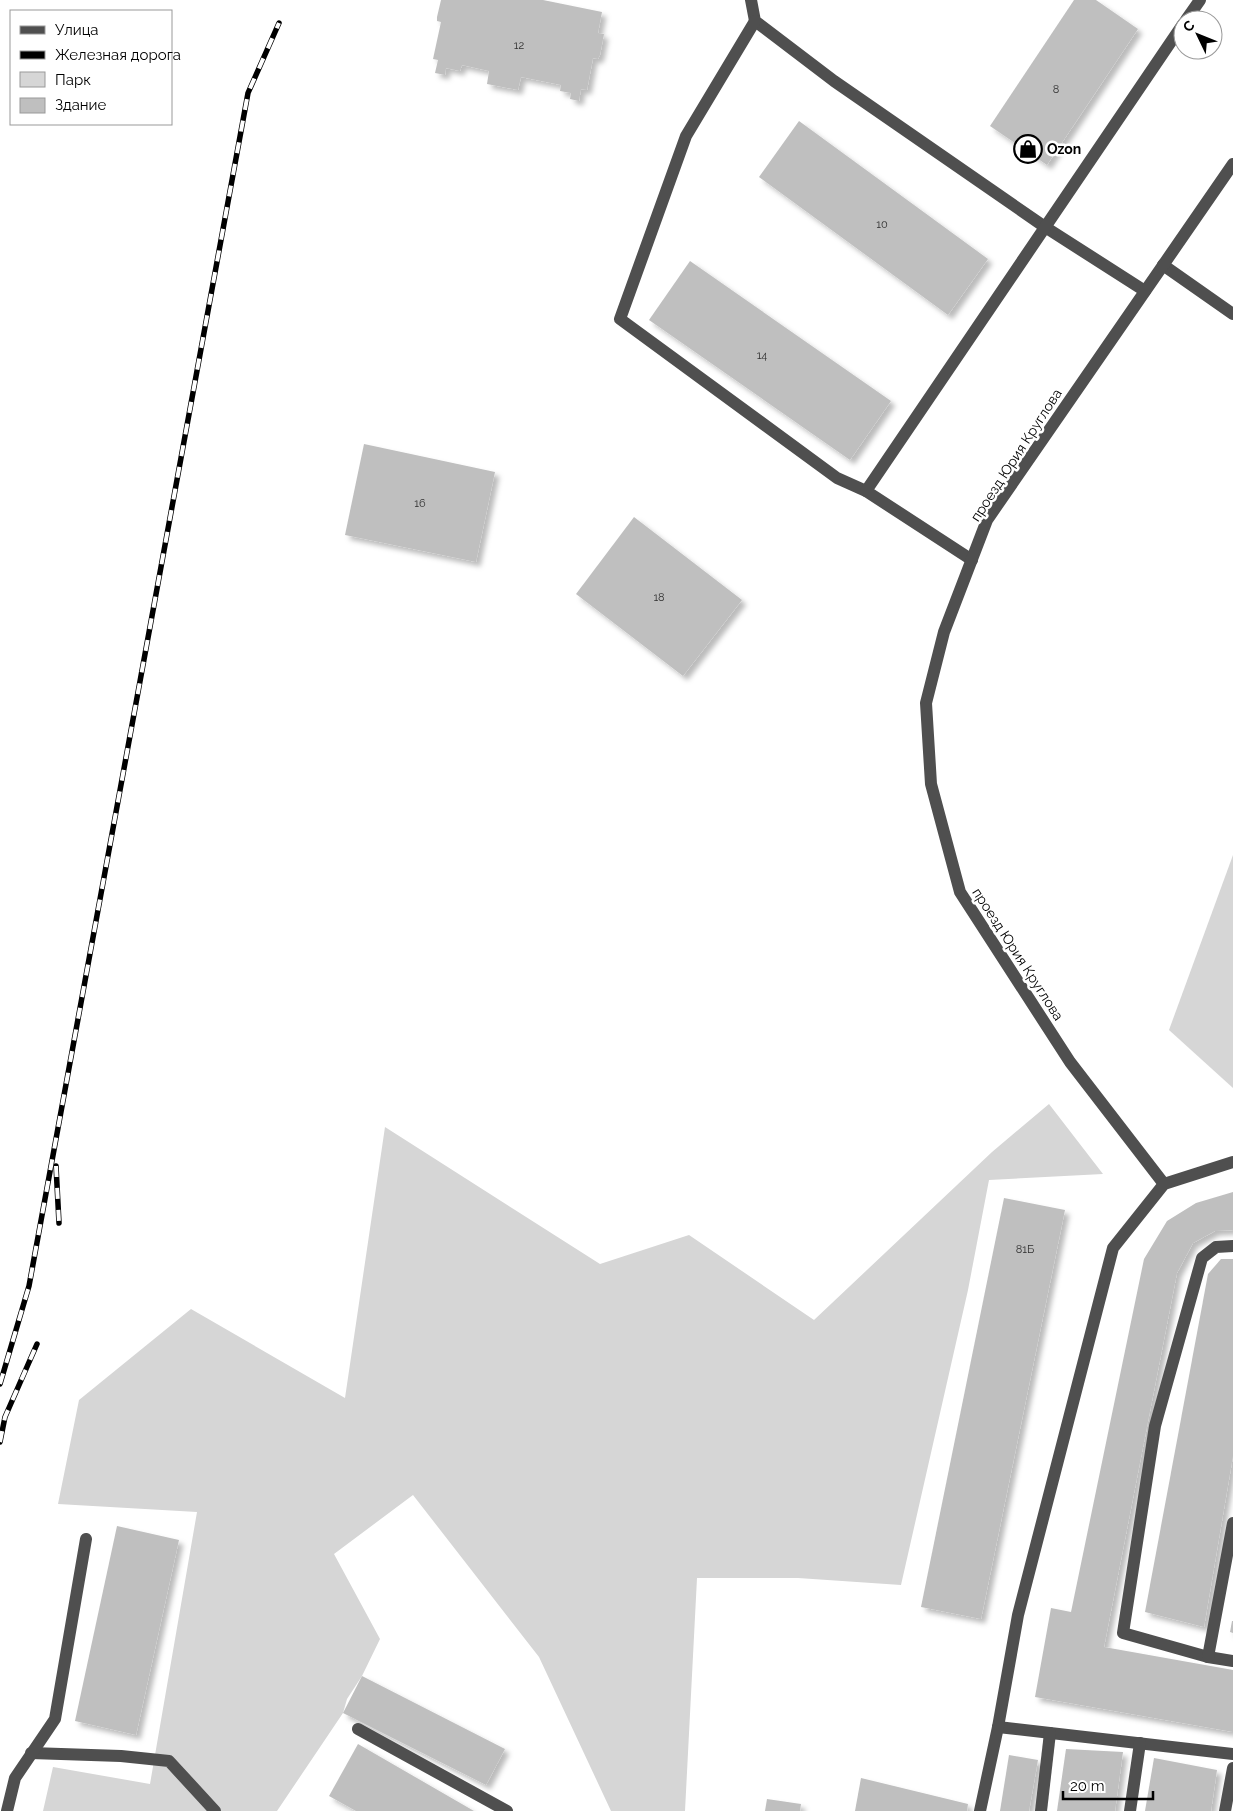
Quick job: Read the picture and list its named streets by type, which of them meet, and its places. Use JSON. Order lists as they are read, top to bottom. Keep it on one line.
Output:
{"streets":{"street":["проезд Юрия Круглова"]},"places":{"shop":["Ozon"]},"house_numbers":["12","8","10","14","16","18","81Б"],"legend":["Улица","Железная дорога","Парк","Здание"],"scale_bar":"20 m","north":"top left"}
